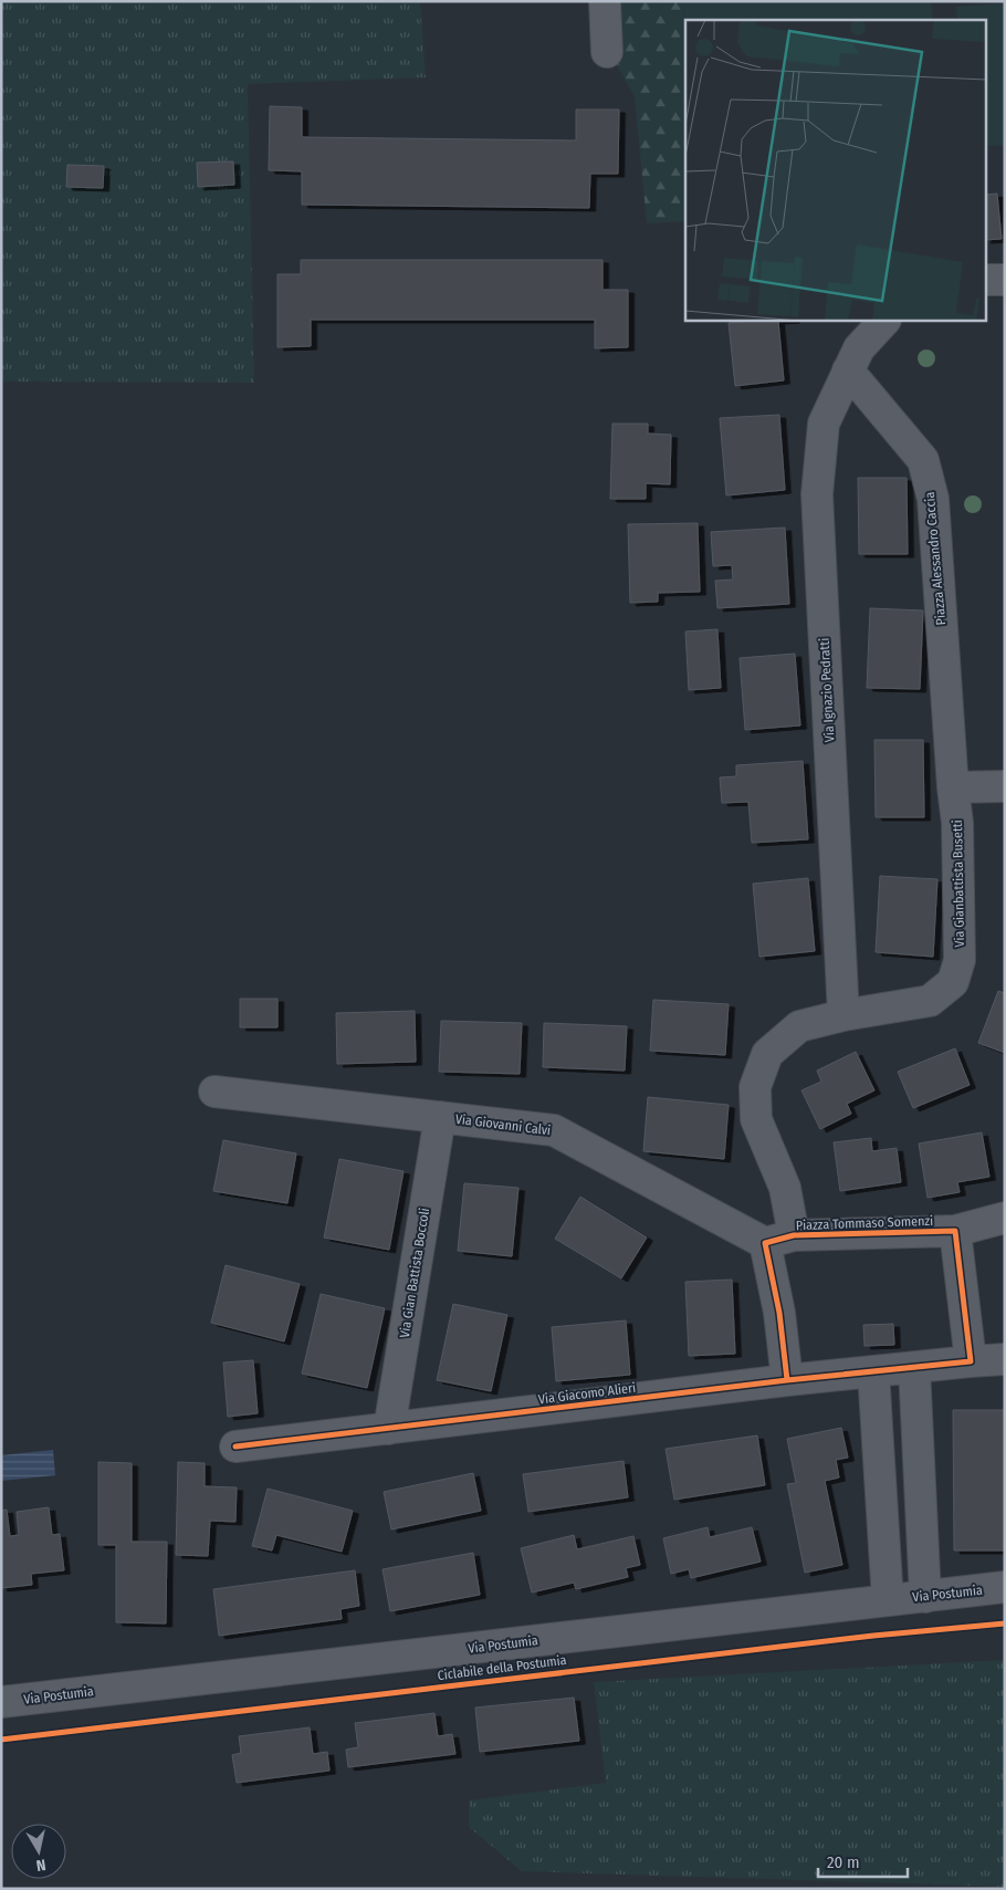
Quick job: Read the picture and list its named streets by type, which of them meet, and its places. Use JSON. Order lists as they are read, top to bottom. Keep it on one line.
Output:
{"streets":{"street":["Piazza Alessandro Caccia","Via Ignazio Pedratti","Via Gianbattista Busetti","Via Giovanni Calvi","Piazza Tommaso Somenzi","Via Gian Battista Boccoli","Via Giacomo Alieri","Via Postumia"],"cycle path":["Ciclabile della Postumia"]},"crossings":[["Piazza Alessandro Caccia","Via Ignazio Pedratti"],["Piazza Alessandro Caccia","Via Gianbattista Busetti"],["Via Ignazio Pedratti","Via Gianbattista Busetti"],["Via Gianbattista Busetti","Via Giovanni Calvi"],["Via Gianbattista Busetti","Piazza Tommaso Somenzi"],["Via Giovanni Calvi","Piazza Tommaso Somenzi"],["Via Giovanni Calvi","Via Gian Battista Boccoli"],["Via Gian Battista Boccoli","Via Giacomo Alieri"]],"scale_bar":"20 m","north":"bottom"}
